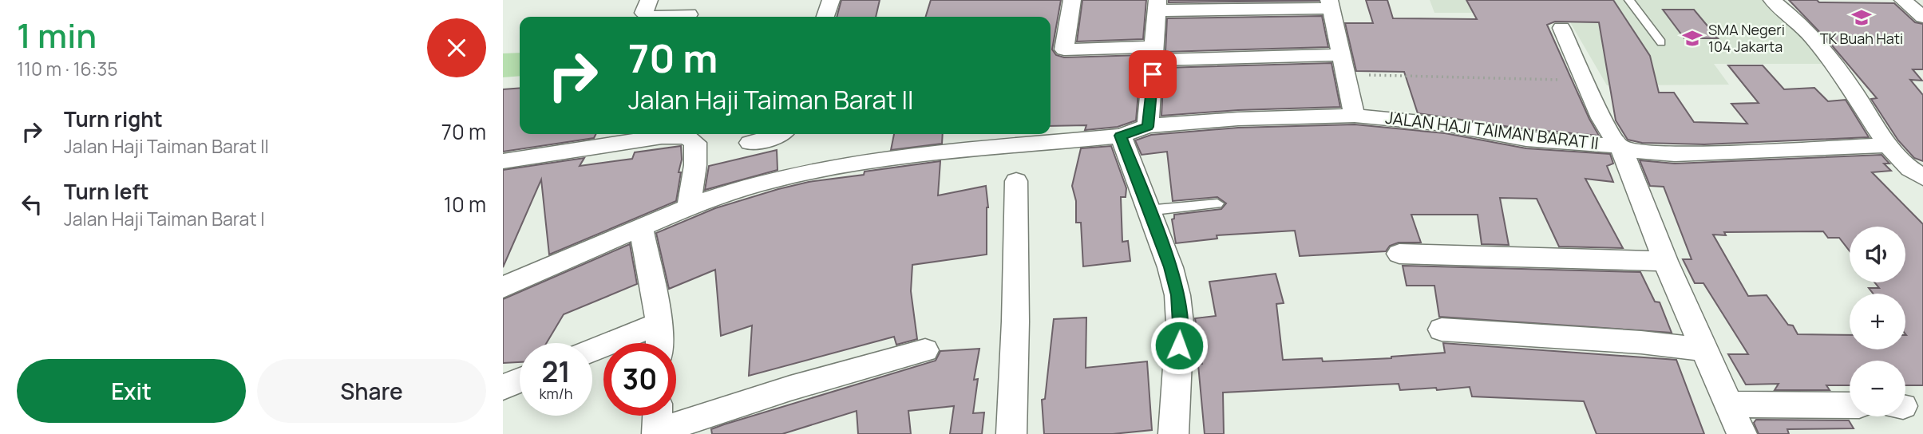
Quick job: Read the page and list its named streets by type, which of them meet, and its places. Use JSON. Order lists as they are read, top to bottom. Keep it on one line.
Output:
{"streets":{"street":["JALAN HAJI TAIMAN BARAT II"]},"places":{"school or university":["TK Buah Hati","SMA Negeri 104 Jakarta"]},"page":{"heading":["1 min","110 m · 16:35"],"turn":["70 m","Jalan Haji Taiman Barat II"],"list":[{"name":"Turn right","note":"Jalan Haji Taiman Barat II","value":"70 m"},{"name":"Turn left","note":"Jalan Haji Taiman Barat I","value":"10 m"}],"map_buttons":["+","−"],"speed":"21 km/h","limit":"30","buttons":["Exit","Share"]}}
